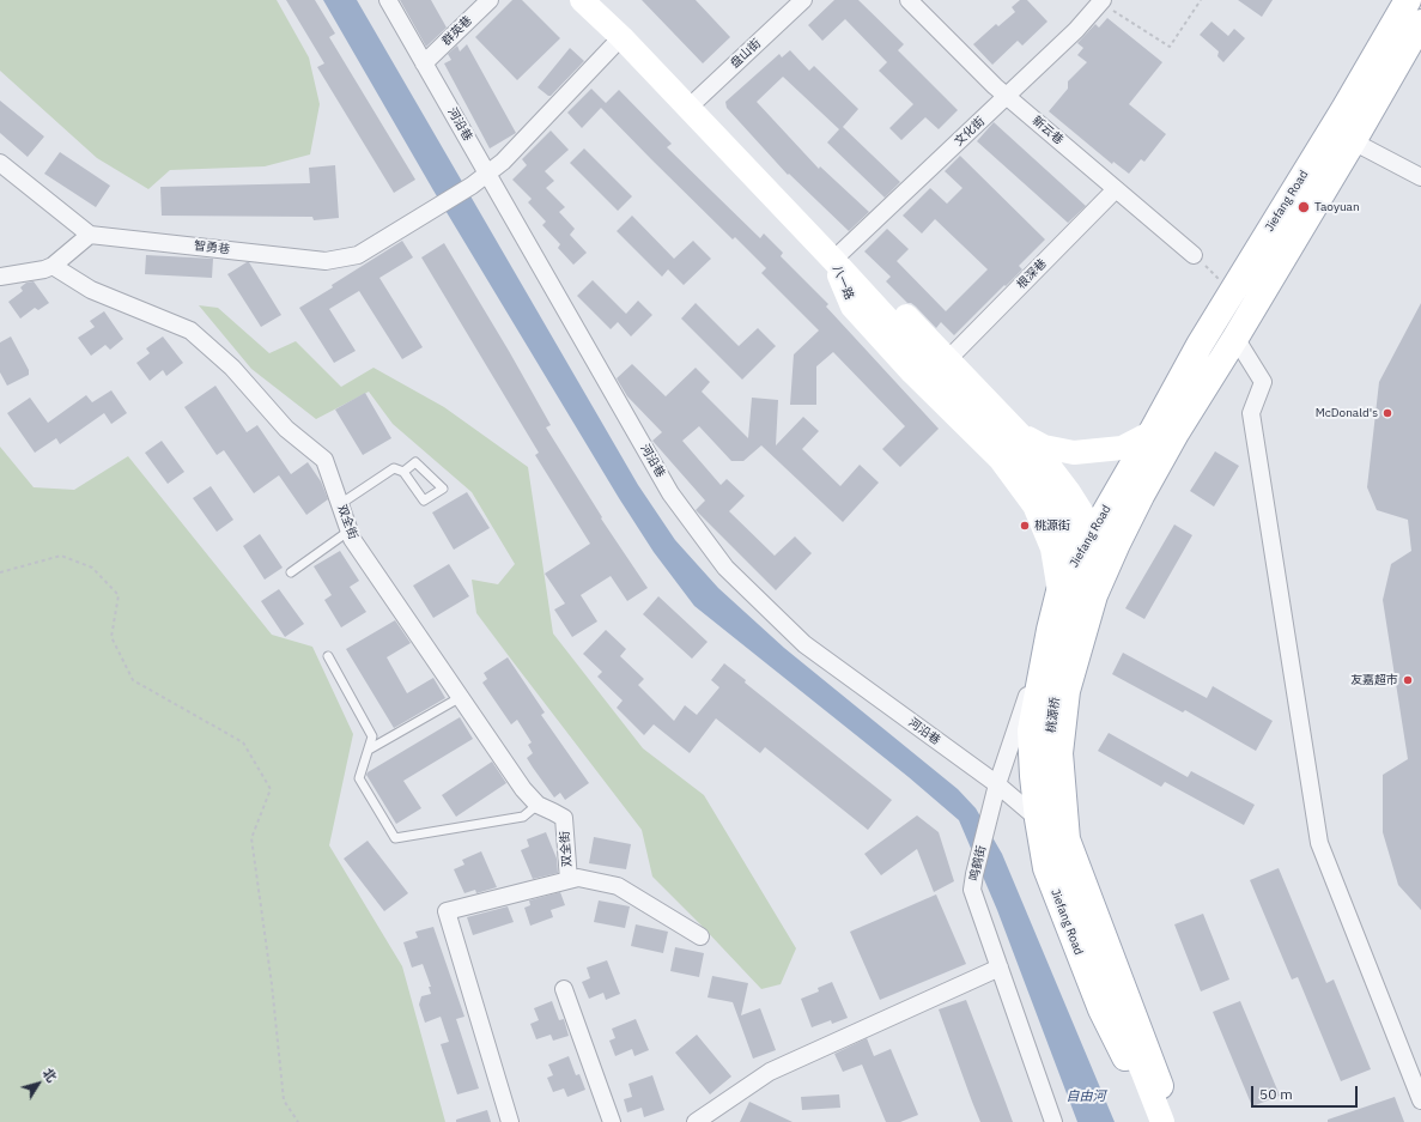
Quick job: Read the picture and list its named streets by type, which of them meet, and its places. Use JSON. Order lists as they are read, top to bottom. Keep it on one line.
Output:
{"streets":{"main road":["Jiefang Road","八一路","桃源桥"],"street":["群英巷","盘山街","河沿巷","新云巷","文化街","智勇巷","根深巷","双全街","鸣鹤街"]},"crossings":[["群英巷","河沿巷"],["盘山街","八一路"],["河沿巷","Jiefang Road"],["河沿巷","智勇巷"],["河沿巷","鸣鹤街"],["新云巷","文化街"],["新云巷","根深巷"],["文化街","八一路"],["文化街","桃源桥"],["Jiefang Road","八一路"],["Jiefang Road","桃源桥"],["Jiefang Road","鸣鹤街"],["智勇巷","八一路"],["八一路","桃源桥"]],"water":["自由河"],"places":["Taoyuan","McDonald's","桃源街","友嘉超市"],"scale_bar":"50 m","north":"top right"}
